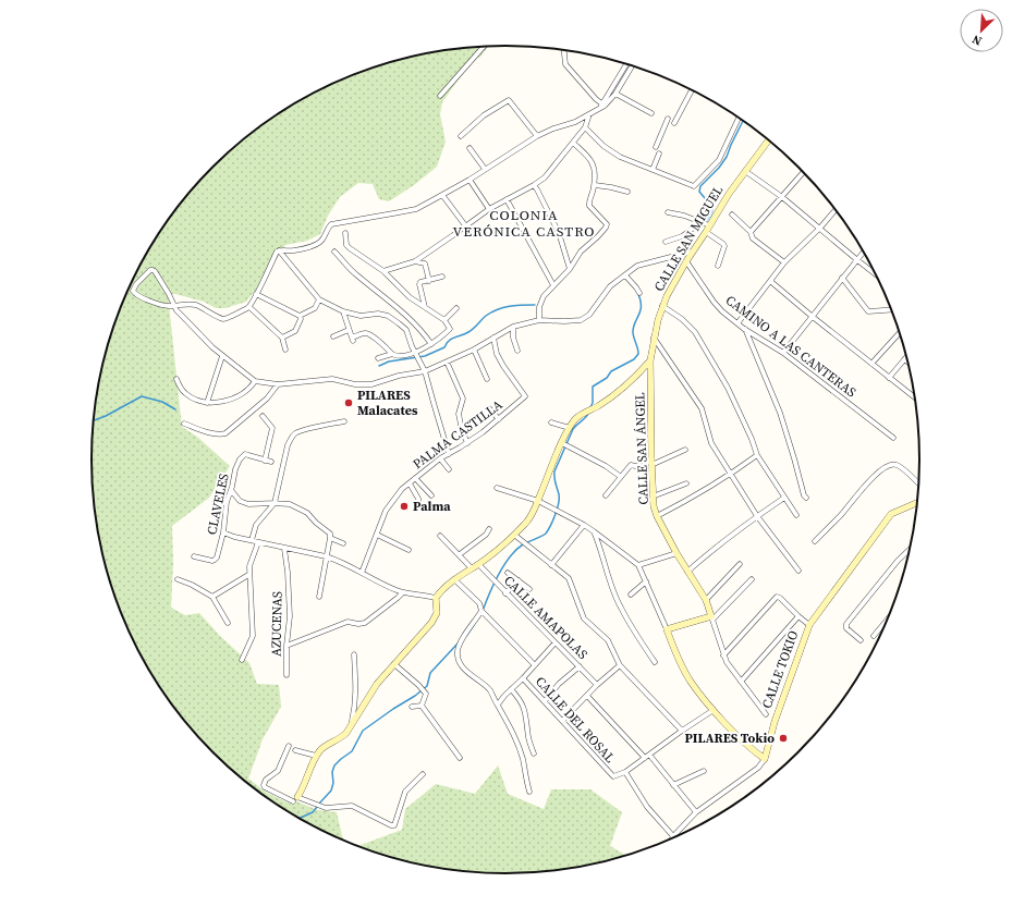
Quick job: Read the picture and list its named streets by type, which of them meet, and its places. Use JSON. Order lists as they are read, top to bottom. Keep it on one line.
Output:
{"streets":{"street":["CALLE SAN MIGUEL","CAMINO A LAS CANTERAS","PALMA CASTILLA","CALLE SAN ÁNGEL","CLAVELES","CALLE AMAPOLAS","AZUCENAS","CALLE TOKIO","CALLE DEL ROSAL"]},"crossings":[["CALLE SAN MIGUEL","CAMINO A LAS CANTERAS"],["CALLE SAN MIGUEL","CALLE SAN ÁNGEL"]],"districts":["COLONIA VERÓNICA CASTRO"],"places":["PILARES Malacates","Palma","PILARES Tokio"],"north":"bottom left"}
